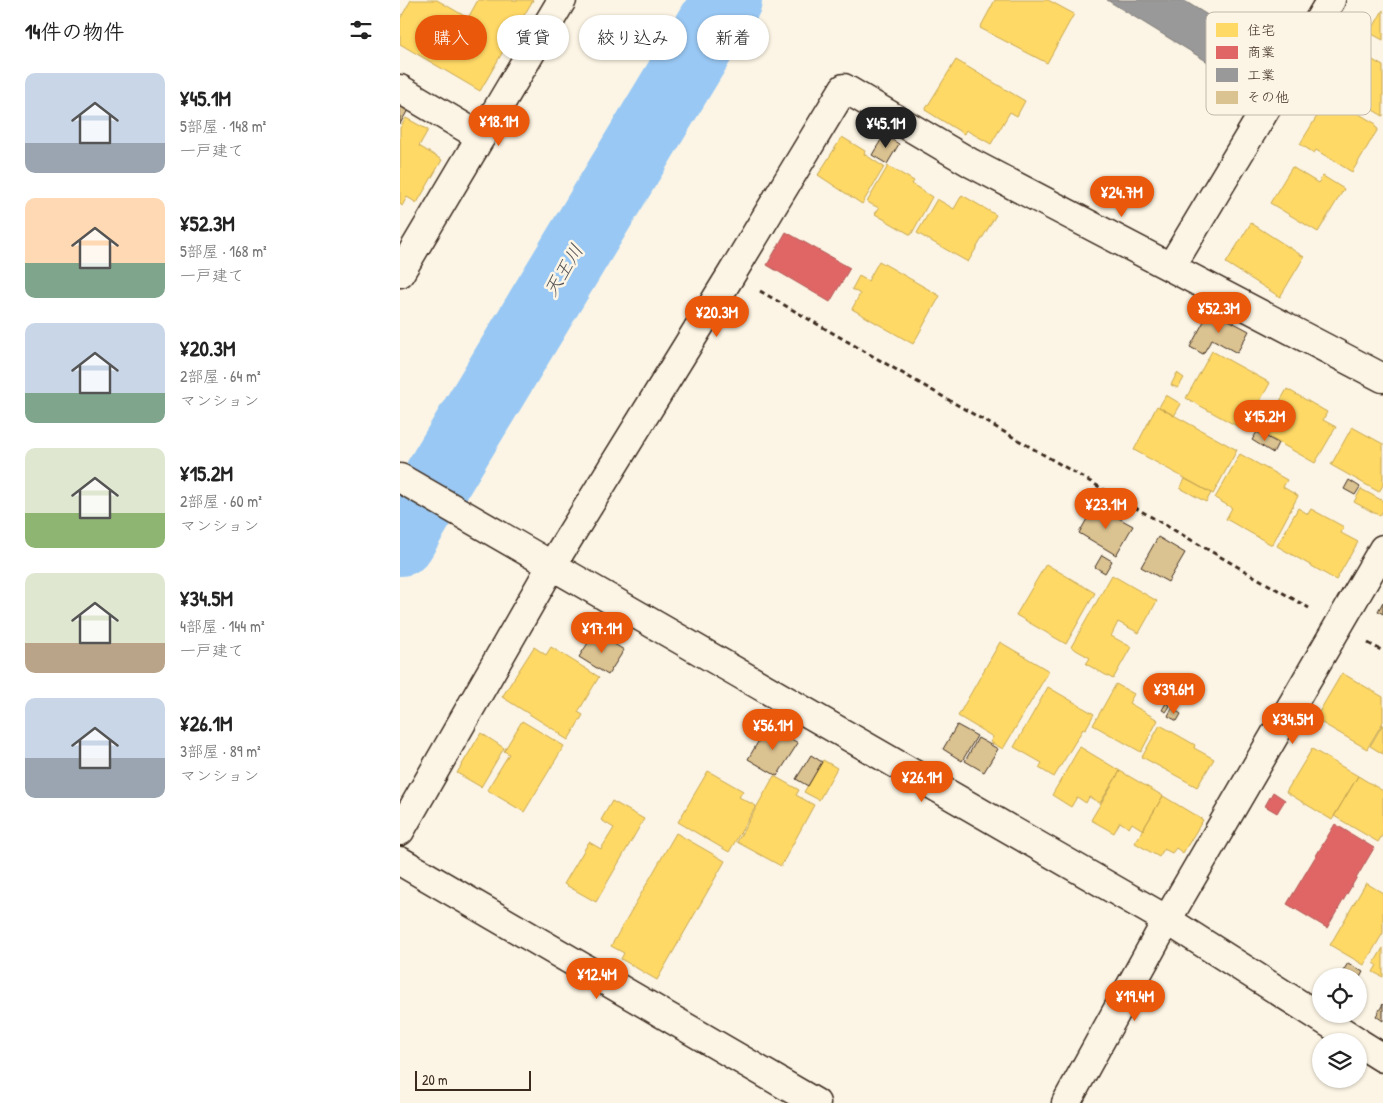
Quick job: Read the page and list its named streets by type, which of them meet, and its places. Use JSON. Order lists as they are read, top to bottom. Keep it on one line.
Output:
{"water":["天王川"],"legend":["住宅","商業","工業","その他"],"scale_bar":"20 m","page":{"heading":"14件の物件","chip":["購入","賃貸","絞り込み","新着"],"list":[{"name":"¥45.1M","note":"5部屋 · 148 m² · 一戸建て"},{"name":"¥52.3M","note":"5部屋 · 168 m² · 一戸建て"},{"name":"¥20.3M","note":"2部屋 · 64 m² · マンション"},{"name":"¥15.2M","note":"2部屋 · 60 m² · マンション"},{"name":"¥34.5M","note":"4部屋 · 144 m² · 一戸建て"},{"name":"¥26.1M","note":"3部屋 · 89 m² · マンション"}],"price":["¥18.1M","¥45.1M","¥24.7M","¥52.3M","¥20.3M","¥15.2M","¥23.1M","¥17.1M","¥39.6M","¥34.5M","¥56.1M","¥26.1M","¥12.4M","¥19.4M"],"scale":"20 m"}}
